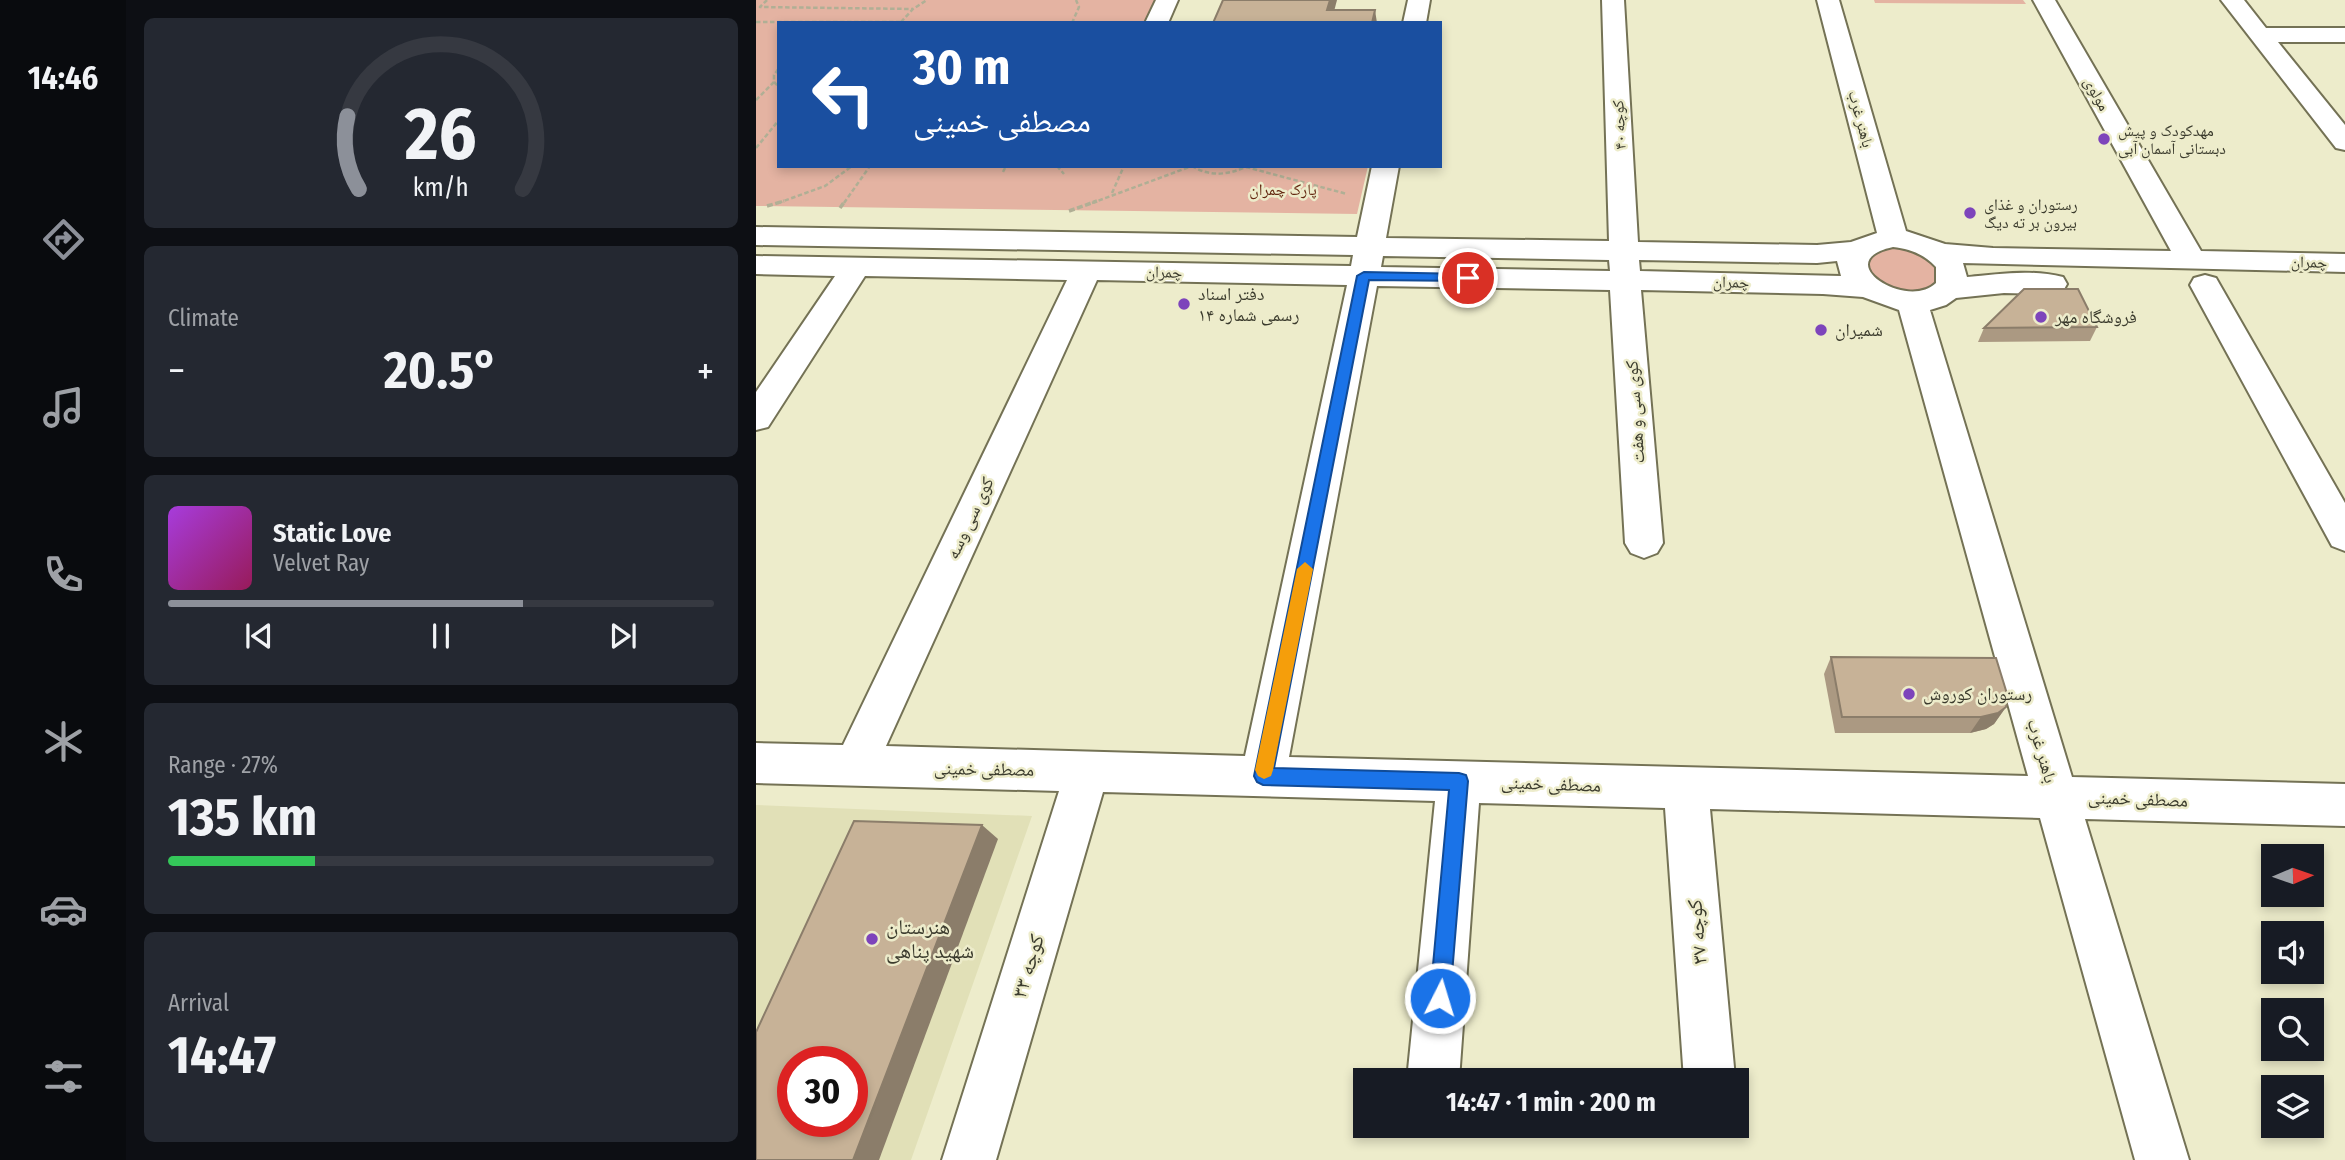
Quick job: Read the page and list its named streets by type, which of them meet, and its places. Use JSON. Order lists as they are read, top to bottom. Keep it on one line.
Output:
{"streets":{"street":["مولوی","باهنر غرب","کوچه ۴۰","چمران","کوی سی و هفت","کوی سی وسه","مصطفی خمینی","کوچه ۳۷","کوچه ۳۳"]},"crossings":[["مولوی","چمران"],["باهنر غرب","چمران"],["باهنر غرب","مصطفی خمینی"],["کوچه ۴۰","چمران"],["کوچه ۴۰","کوی سی و هفت"],["چمران","کوی سی و هفت"],["چمران","کوی سی وسه"],["کوی سی وسه","مصطفی خمینی"],["مصطفی خمینی","کوچه ۳۷"],["مصطفی خمینی","کوچه ۳۳"]],"parks":["پارک چمران"],"places":["مهدکودک و پیش دبستانی آسمان آبی","رستوران و غذای بیرون بر ته دیگ","دفتر اسناد رسمی شماره ۱۴","فروشگاه مهر","شمیران","رستوران کوروش","هنرستان شهید پناهی"],"north":"right","page":{"tabs":"14:46","turn":["30 m","مصطفی خمینی"],"tile":["Climate",["Range · 27%","135 km"],["Arrival","14:47"]],"heat":["−","20.5°","+"],"song":["Static Love","Velvet Ray"],"limit":"30","trip":"14:47 · 1 min · 200 m","gauge":["26","km/h"]}}
